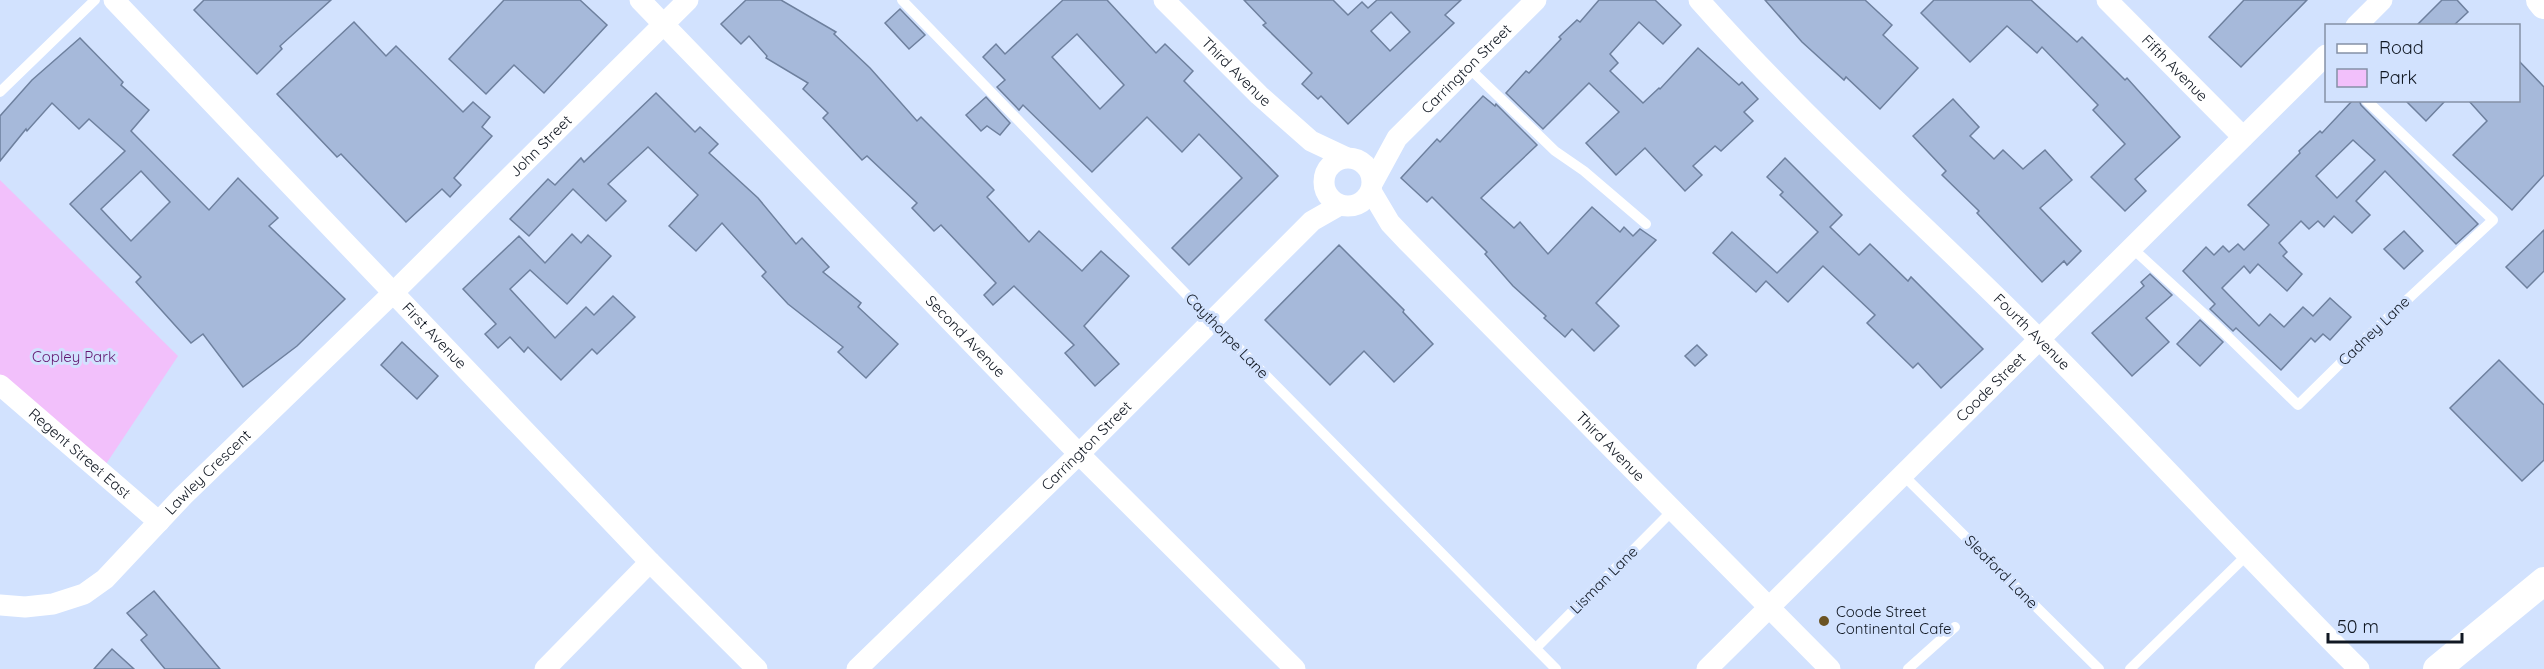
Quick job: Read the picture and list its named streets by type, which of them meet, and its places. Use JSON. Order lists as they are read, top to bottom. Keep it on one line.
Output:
{"streets":{"street":["Carrington Street","Fifth Avenue","Third Avenue","John Street","Fourth Avenue","First Avenue","Second Avenue","Coode Street","Regent Street East","Lawley Crescent"],"lane":["Cadney Lane","Caythorpe Lane","Sleaford Lane","Lisman Lane"]},"crossings":[["Carrington Street","Third Avenue"],["Carrington Street","Second Avenue"],["Carrington Street","Caythorpe Lane"],["Fifth Avenue","Coode Street"],["Third Avenue","Coode Street"],["Third Avenue","Lisman Lane"],["John Street","First Avenue"],["John Street","Second Avenue"],["John Street","Lawley Crescent"],["Cadney Lane","Coode Street"],["Fourth Avenue","Coode Street"],["First Avenue","Lawley Crescent"],["Caythorpe Lane","Lisman Lane"],["Coode Street","Sleaford Lane"],["Regent Street East","Lawley Crescent"]],"parks":["Copley Park"],"places":["Coode Street Continental Cafe"],"legend":["Road","Park"],"scale_bar":"50 m"}
